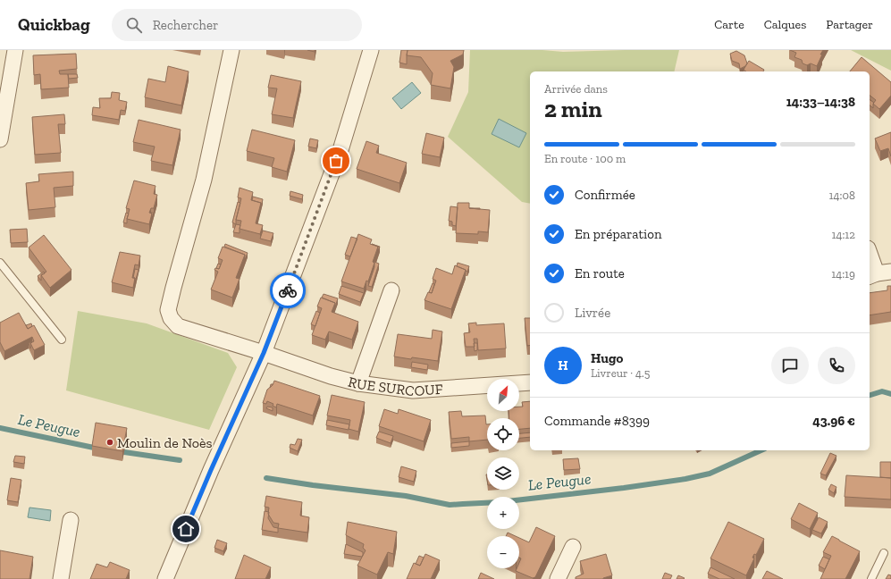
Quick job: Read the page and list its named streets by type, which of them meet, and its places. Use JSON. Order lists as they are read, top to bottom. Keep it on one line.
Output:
{"streets":{"street":["RUE SURCOUF"]},"water":["Le Peugue"],"places":["Moulin de Noès"],"north":"top right","page":{"header":"Quickbag","search":"Rechercher","nav":["Carte","Calques","Partager"],"heading":["2 min","Arrivée dans","14:33–14:38"],"panel":["Hugo","Livreur · 4.5","Commande #8399","43.96 €"],"bar":"En route · 100 m","list":[["Confirmée","14:08"],["En préparation","14:12"],["En route","14:19"],"Livrée"],"round":"H","map_buttons":["+","−"]}}
